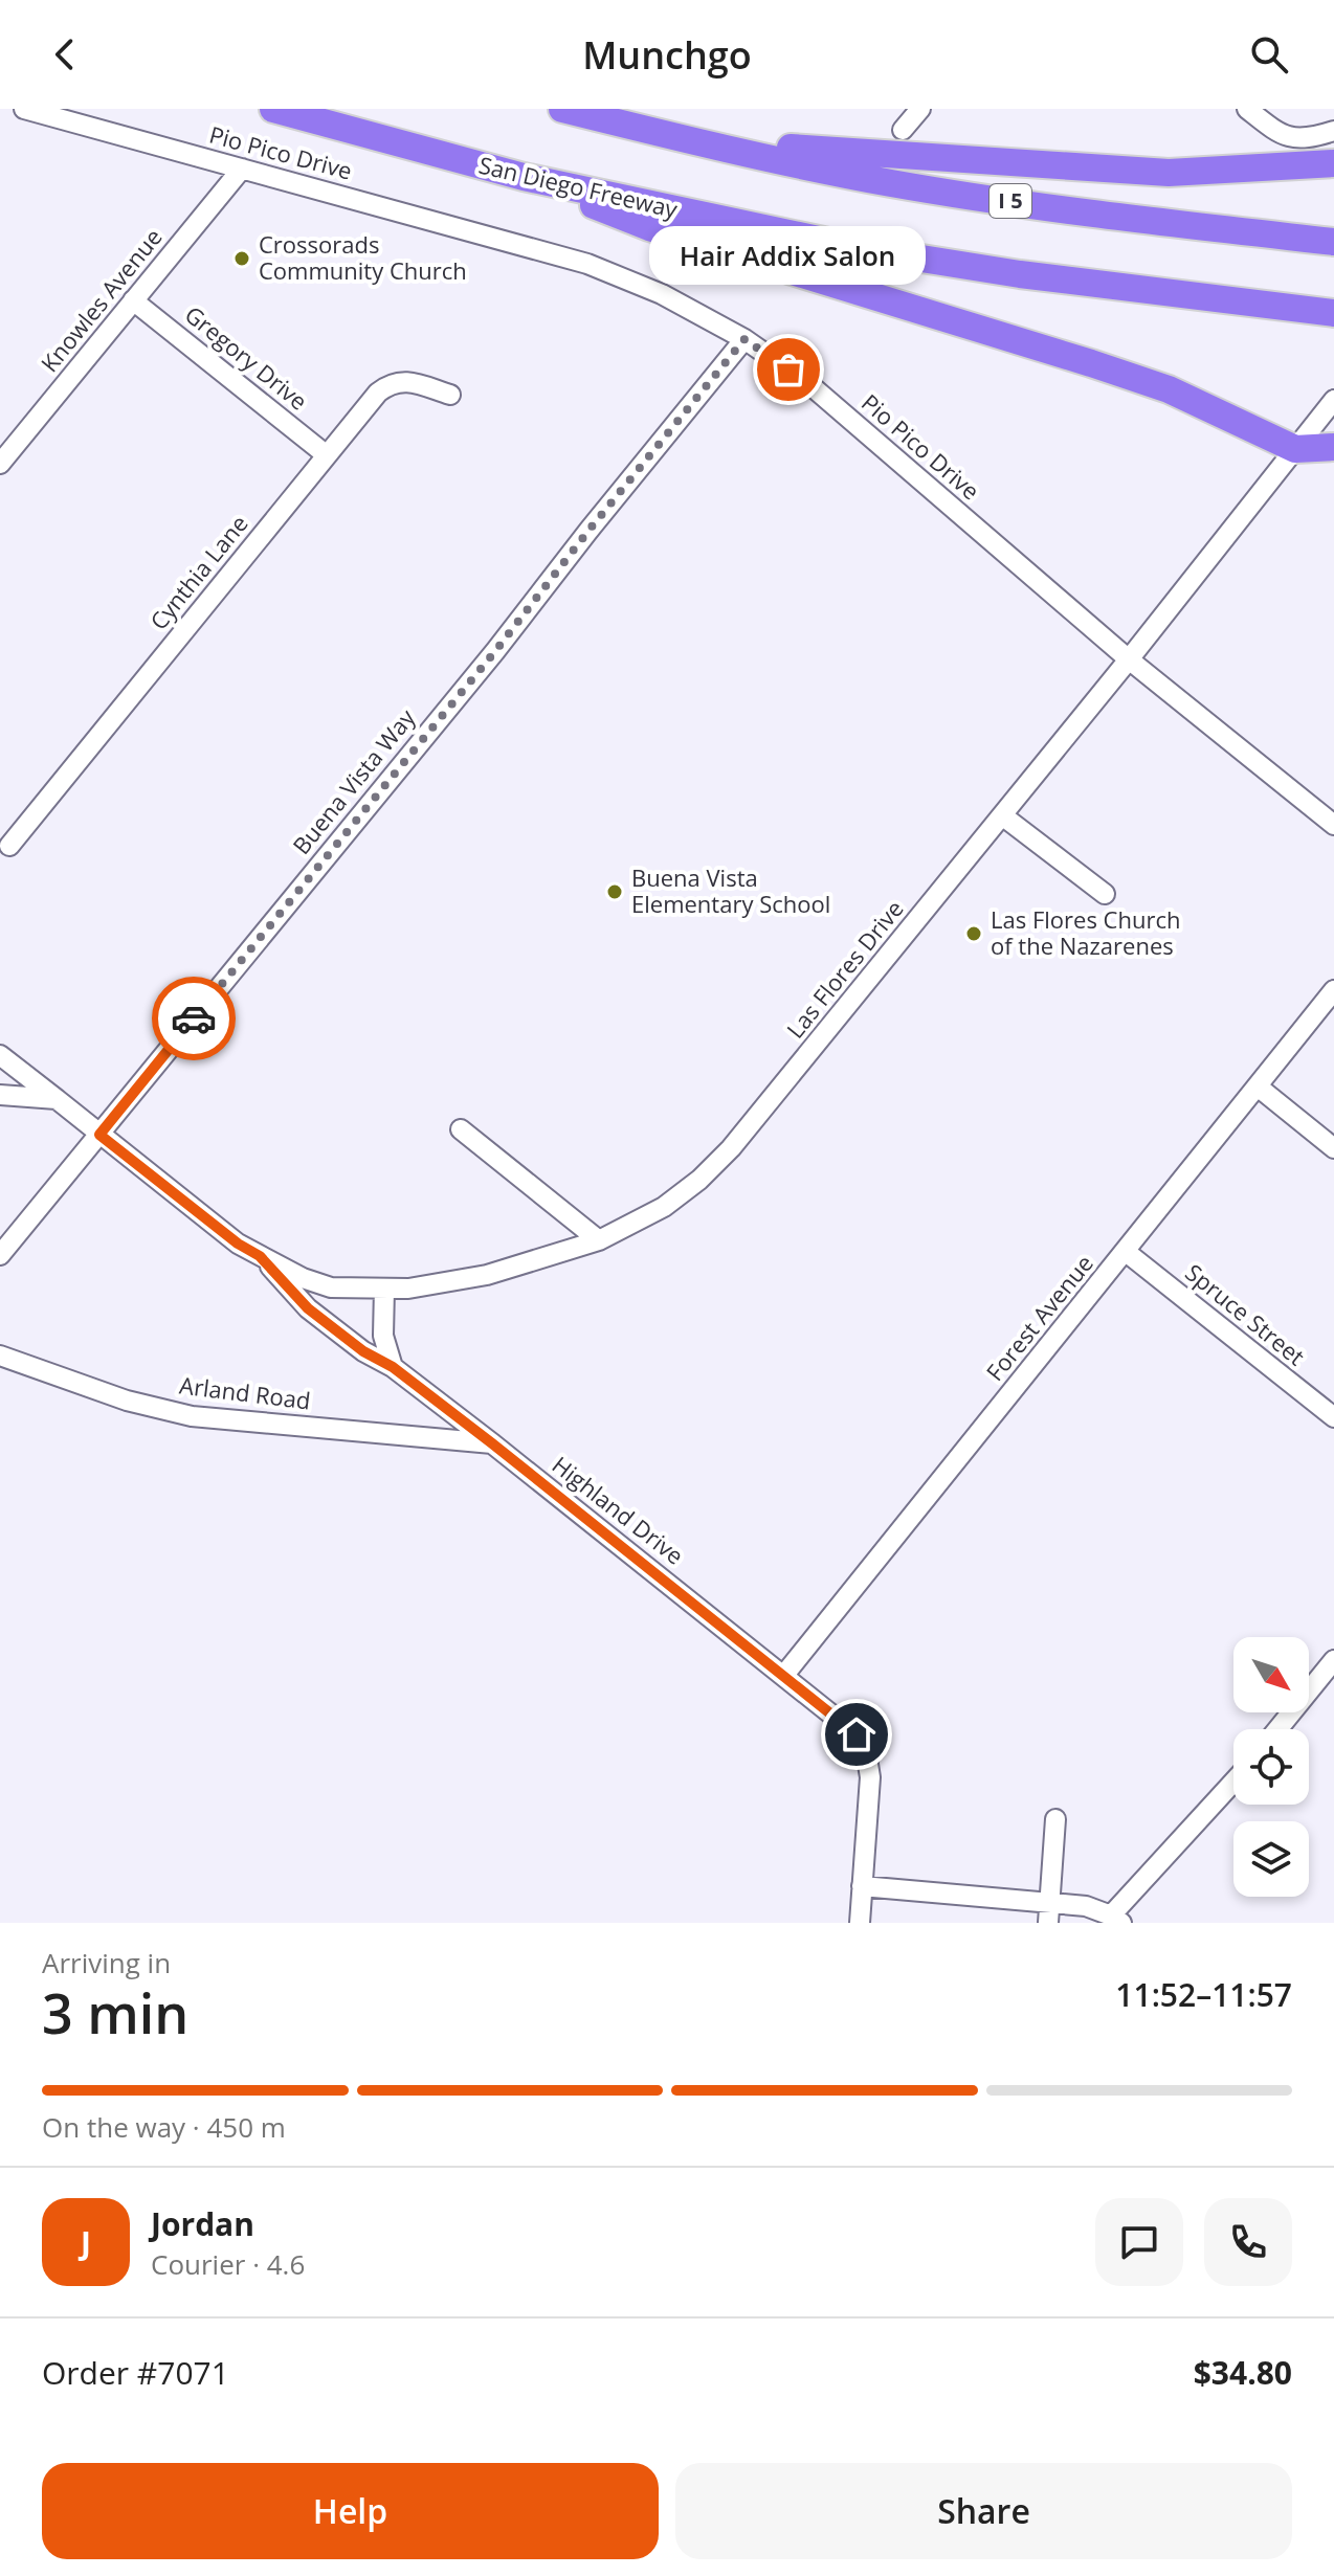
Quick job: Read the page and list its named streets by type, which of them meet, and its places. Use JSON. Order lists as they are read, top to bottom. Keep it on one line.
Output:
{"streets":{"highway":["San Diego Freeway","I 5"],"street":["Pio Pico Drive","Knowles Avenue","Gregory Drive","Cynthia Lane","Buena Vista Way","Las Flores Drive","Spruce Street","Forest Avenue","Arland Road","Highland Drive"]},"crossings":[["Pio Pico Drive","Knowles Avenue"],["Pio Pico Drive","Buena Vista Way"],["Pio Pico Drive","Las Flores Drive"],["Knowles Avenue","Gregory Drive"],["Gregory Drive","Cynthia Lane"],["Buena Vista Way","Las Flores Drive"],["Las Flores Drive","Highland Drive"],["Spruce Street","Forest Avenue"],["Forest Avenue","Highland Drive"],["Arland Road","Highland Drive"]],"places":["Crossorads Community Church","Hair Addix Salon","Buena Vista Elementary School","Las Flores Church of the Nazarenes"],"north":"bottom right","page":{"header":"Munchgo","bubble":"Hair Addix Salon","heading":["3 min","Arriving in","11:52–11:57"],"panel":["Jordan","Courier · 4.6","Order #7071","$34.80"],"bar":"On the way · 450 m","round":"J","buttons":["Help","Share"]}}
